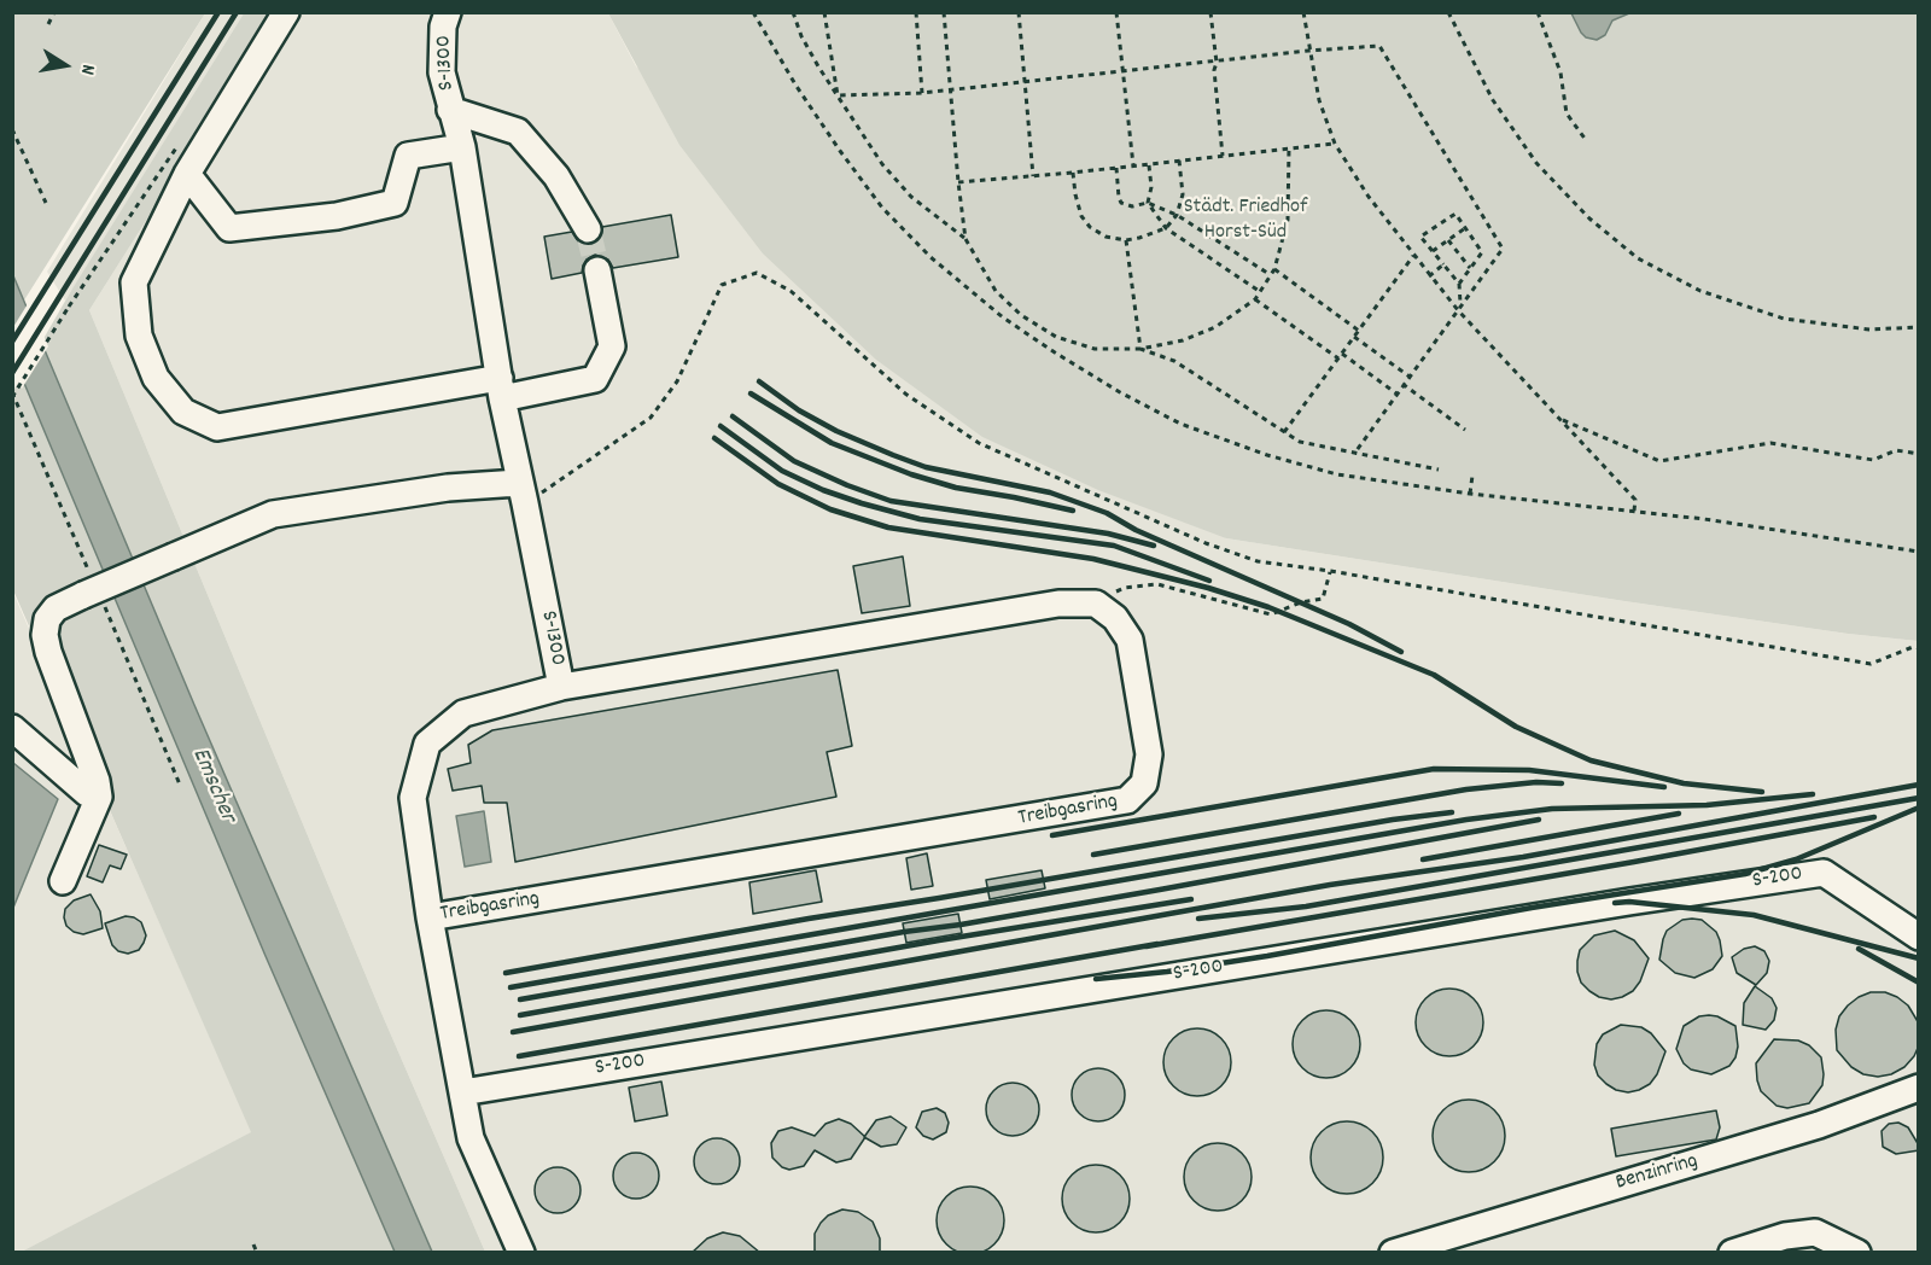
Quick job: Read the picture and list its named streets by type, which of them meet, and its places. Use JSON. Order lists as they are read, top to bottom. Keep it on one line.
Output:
{"streets":{"lane":["S-1300","Treibgasring","S-200","Benzinring"]},"crossings":[["S-1300","Treibgasring"],["S-1300","S-200"]],"water":["Emscher"],"parks":["Städt. Friedhof Horst-Süd"],"north":"right"}
